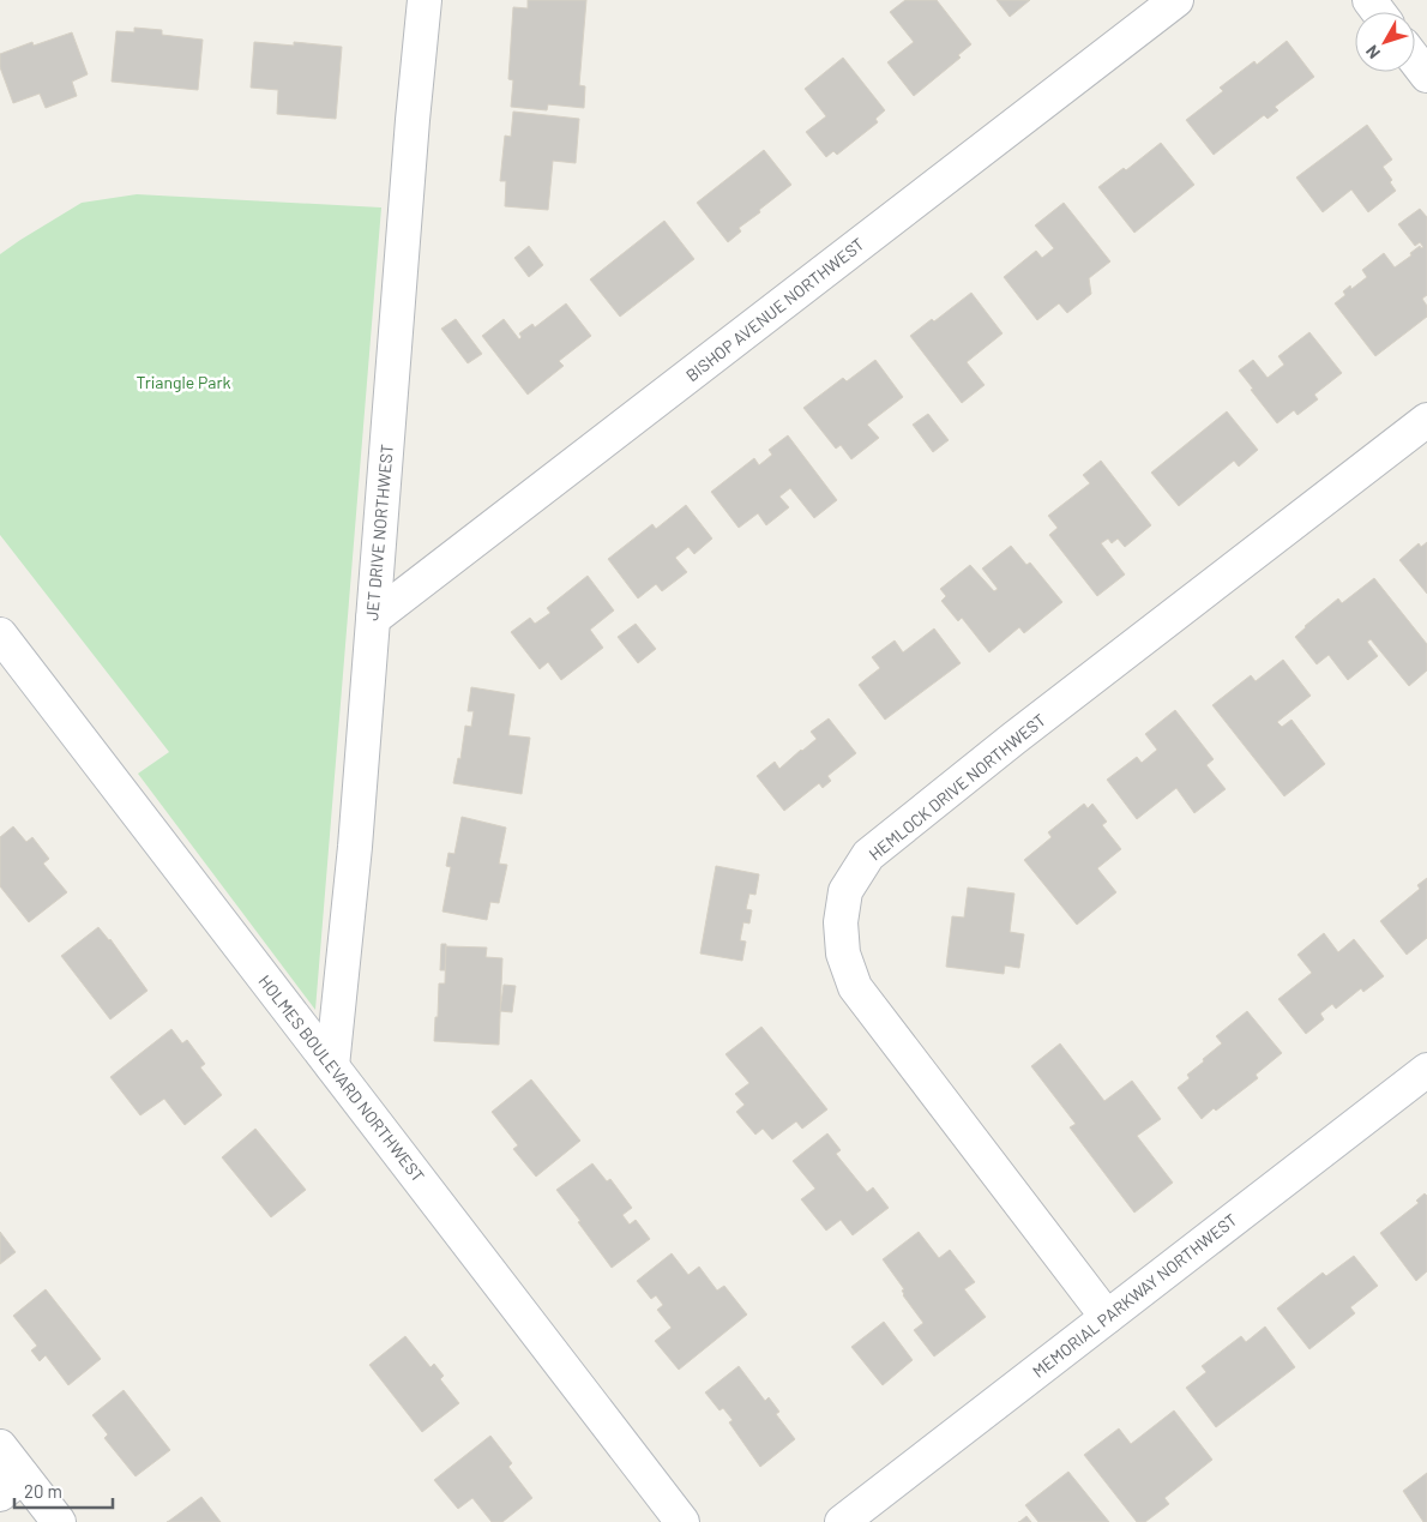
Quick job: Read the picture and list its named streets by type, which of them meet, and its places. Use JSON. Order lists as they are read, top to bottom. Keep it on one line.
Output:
{"streets":{"street":["BISHOP AVENUE NORTHWEST","JET DRIVE NORTHWEST","HEMLOCK DRIVE NORTHWEST","HOLMES BOULEVARD NORTHWEST","MEMORIAL PARKWAY NORTHWEST"]},"crossings":[["BISHOP AVENUE NORTHWEST","JET DRIVE NORTHWEST"],["JET DRIVE NORTHWEST","HOLMES BOULEVARD NORTHWEST"],["HEMLOCK DRIVE NORTHWEST","MEMORIAL PARKWAY NORTHWEST"]],"parks":["Triangle Park"],"scale_bar":"20 m","north":"bottom left"}
